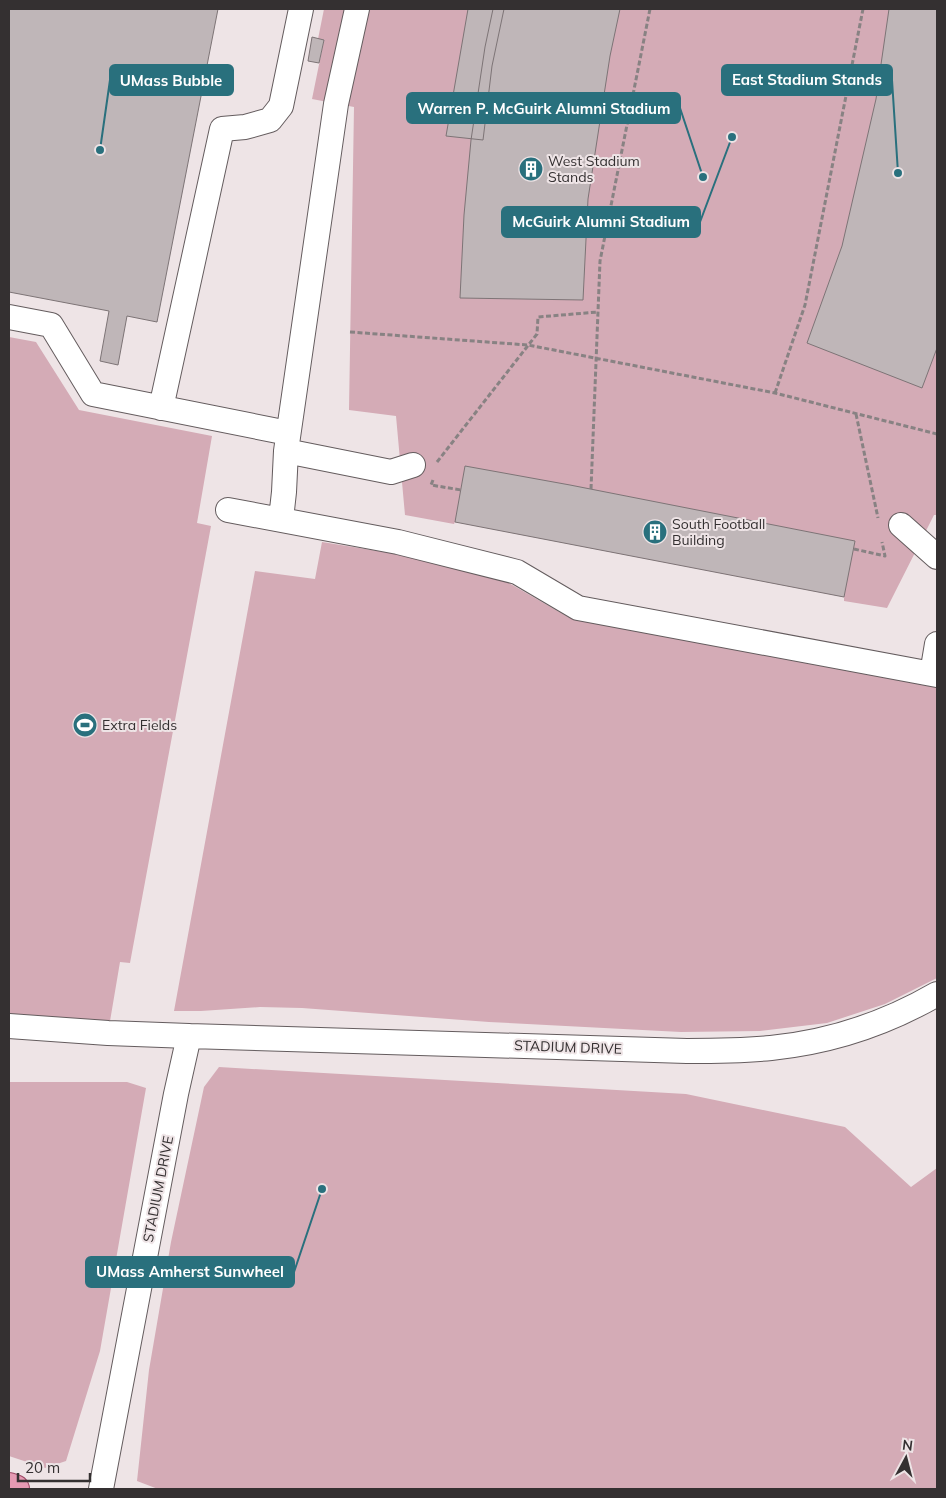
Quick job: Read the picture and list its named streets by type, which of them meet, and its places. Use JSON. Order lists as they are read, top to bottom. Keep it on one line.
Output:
{"streets":{"street":["STADIUM DRIVE"]},"places":{"other":["McGuirk Alumni Stadium","UMass Bubble","East Stadium Stands","Warren P. McGuirk Alumni Stadium","UMass Amherst Sunwheel"],"building":["West Stadium Stands","South Football Building"],"sports":["Extra Fields"]},"scale_bar":"20 m","north":"top"}
